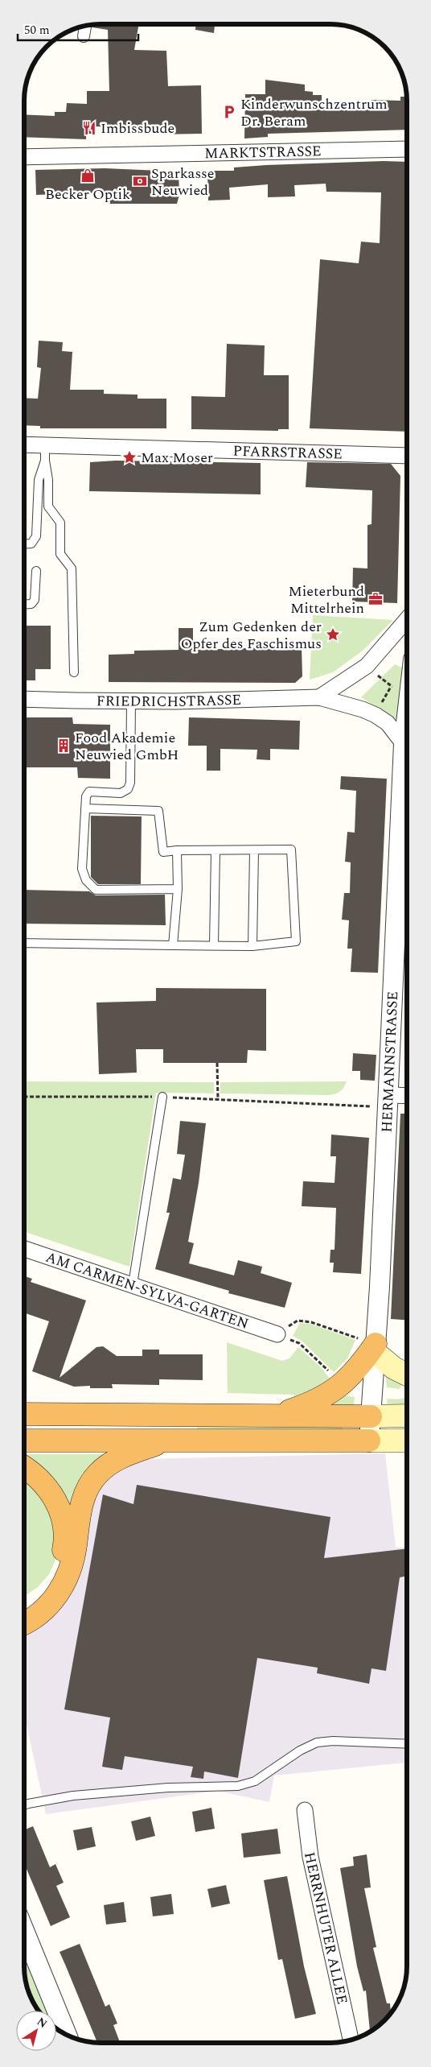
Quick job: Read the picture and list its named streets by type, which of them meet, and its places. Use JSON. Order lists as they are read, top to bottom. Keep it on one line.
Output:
{"streets":{"street":["MARKTSTRASSE","PFARRSTRASSE","FRIEDRICHSTRASSE","HERMANNSTRASSE","AM CARMEN-SYLVA-GARTEN","HERRNHUTER ALLEE"]},"crossings":[["FRIEDRICHSTRASSE","HERMANNSTRASSE"]],"places":{"parking":["Kinderwunschzentrum Dr. Beram"],"restaurant":["Imbissbude"],"shop":["Becker Optik"],"bank":["Sparkasse Neuwied"],"place":["Max Moser","Zum Gedenken der Opfer des Faschismus"],"office":["Mieterbund Mittelrhein"],"building":["Food Akademie Neuwied GmbH"]},"scale_bar":"50 m","north":"top right"}
